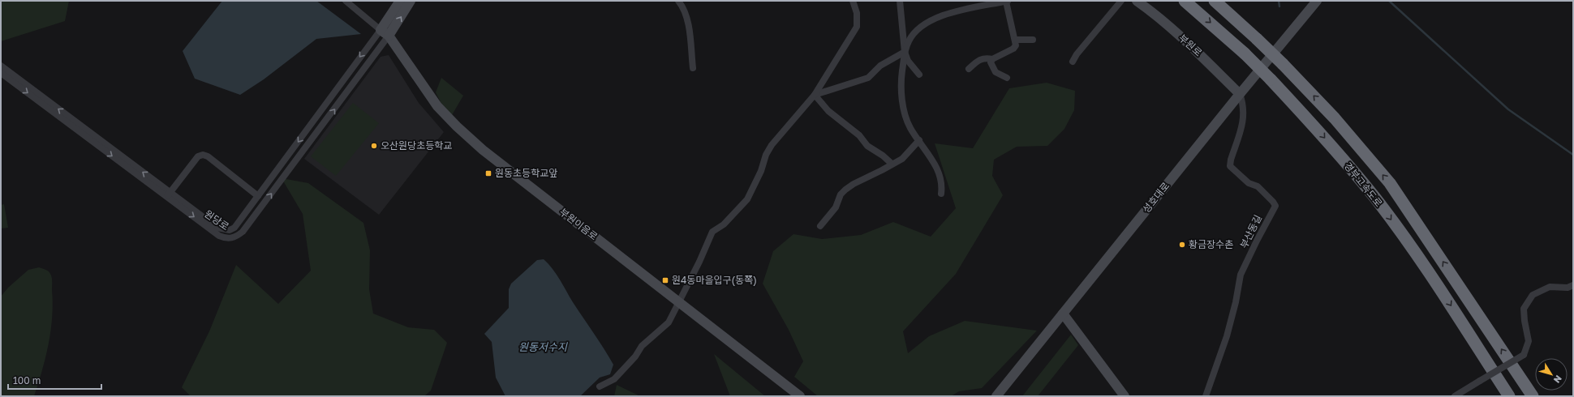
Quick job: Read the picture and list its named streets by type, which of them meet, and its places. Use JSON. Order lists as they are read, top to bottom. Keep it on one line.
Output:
{"streets":{"highway":["경부고속도로"],"street":["부원로","성호대로","원당로","부원이음로","부산동길"]},"crossings":[["부원로","성호대로"],["부원로","부산동길"],["성호대로","부산동길"],["원당로","부원이음로"]],"water":["원동저수지"],"places":{"other":["오산원당초등학교","황금장수촌"],"transit":["원동초등학교앞","원4동마을입구(동쪽)"]},"scale_bar":"100 m","north":"bottom right"}
